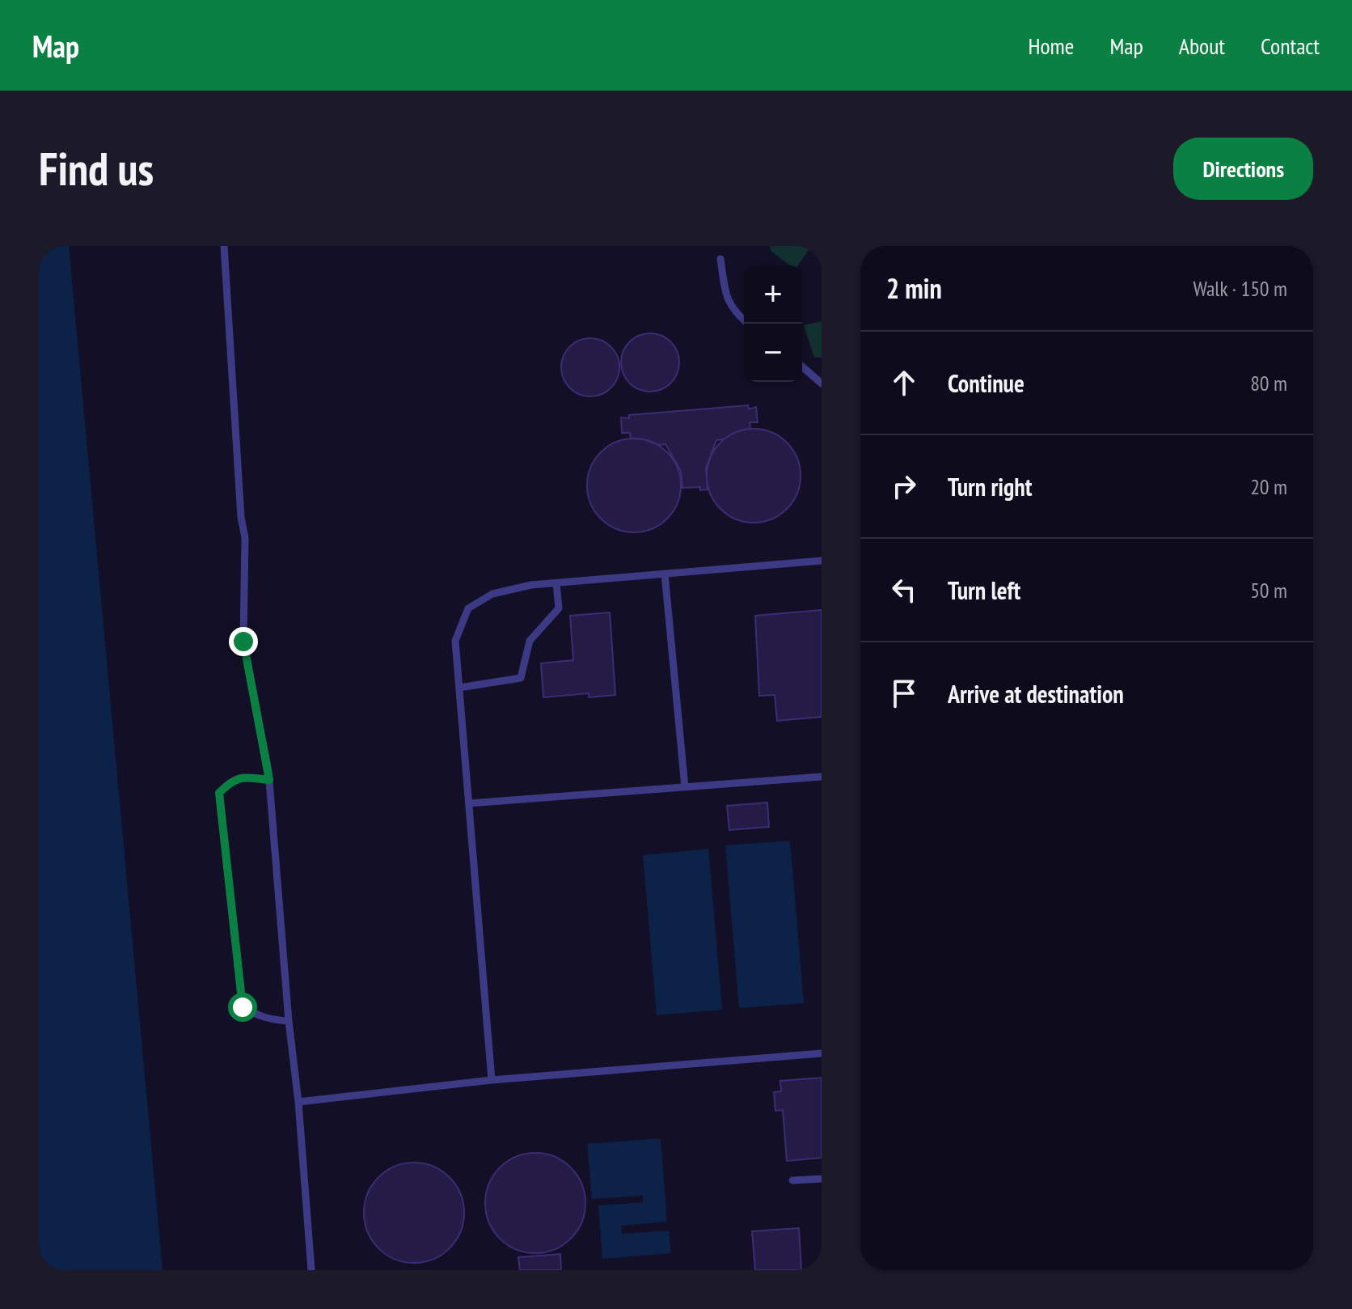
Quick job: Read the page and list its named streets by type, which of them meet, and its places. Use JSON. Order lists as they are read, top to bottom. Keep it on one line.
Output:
{"page":{"header":"Map","nav":["Home","Map","About","Contact"],"buttons":"Directions","title":"Find us","heading":["2 min","Walk · 150 m"],"map_buttons":["+","−"],"list":[["Continue","80 m"],["Turn right","20 m"],["Turn left","50 m"],"Arrive at destination"]}}
